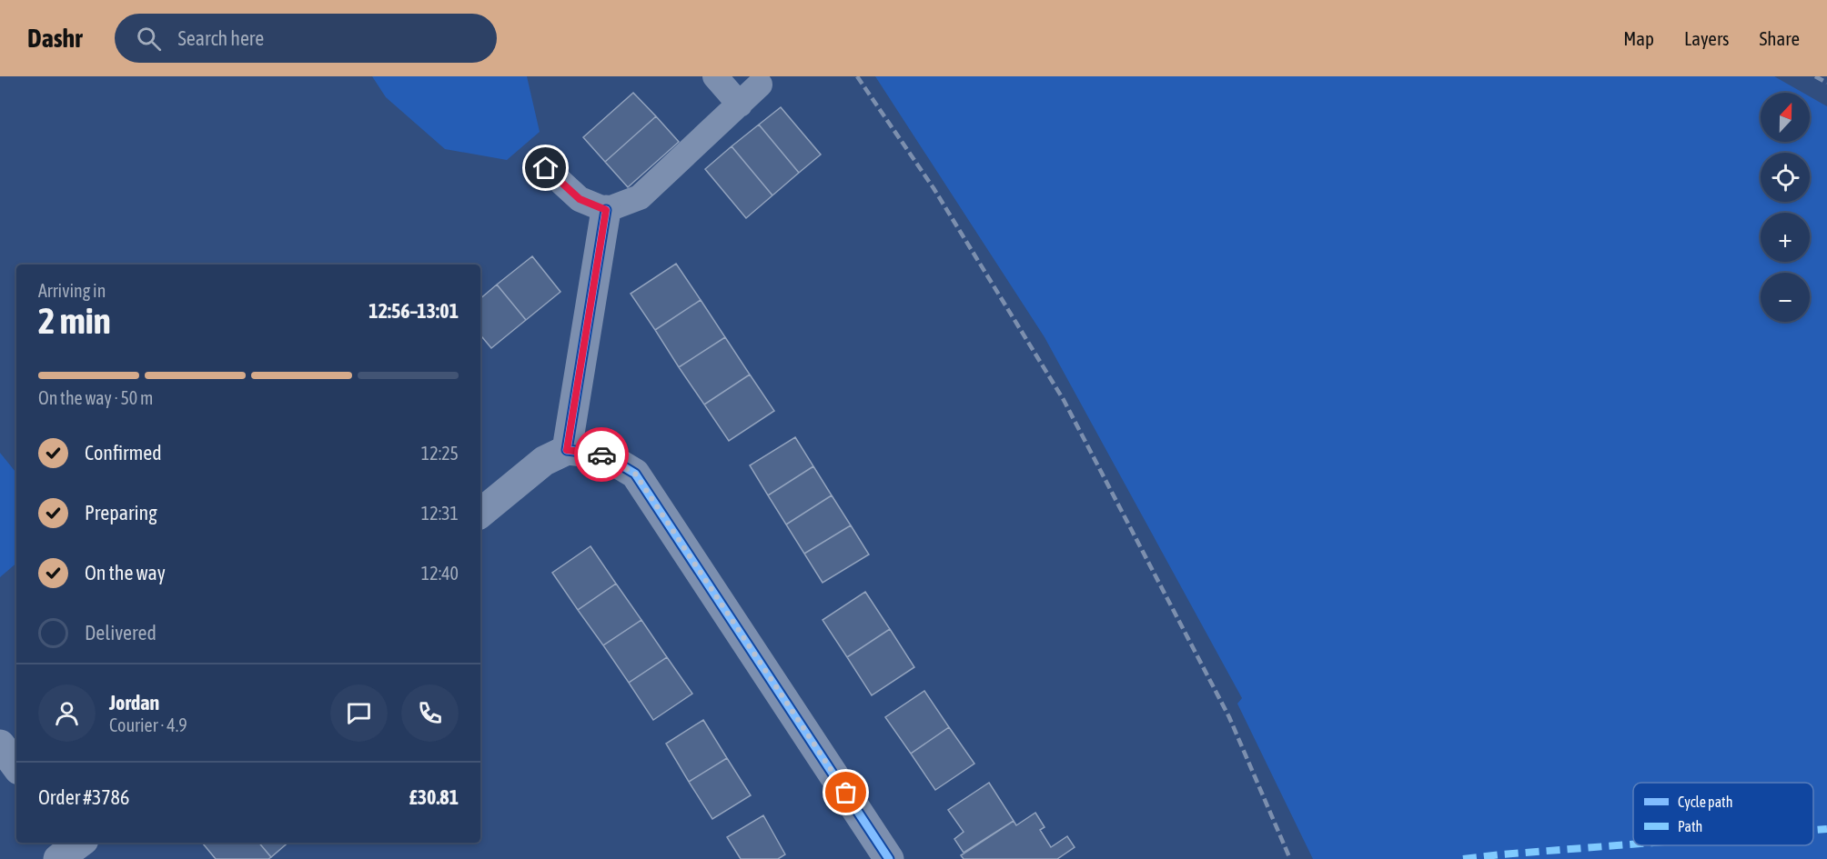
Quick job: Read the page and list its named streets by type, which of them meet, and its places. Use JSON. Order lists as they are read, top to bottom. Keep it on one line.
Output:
{"legend":["Cycle path","Path"],"north":"top","page":{"header":"Dashr","search":"Search here","nav":["Map","Layers","Share"],"map_buttons":["+","−"],"heading":["2 min","Arriving in","12:56–13:01"],"panel":["Jordan","Courier · 4.9","Order #3786","£30.81"],"bar":"On the way · 50 m","list":[["Confirmed","12:25"],["Preparing","12:31"],["On the way","12:40"],"Delivered"]}}
